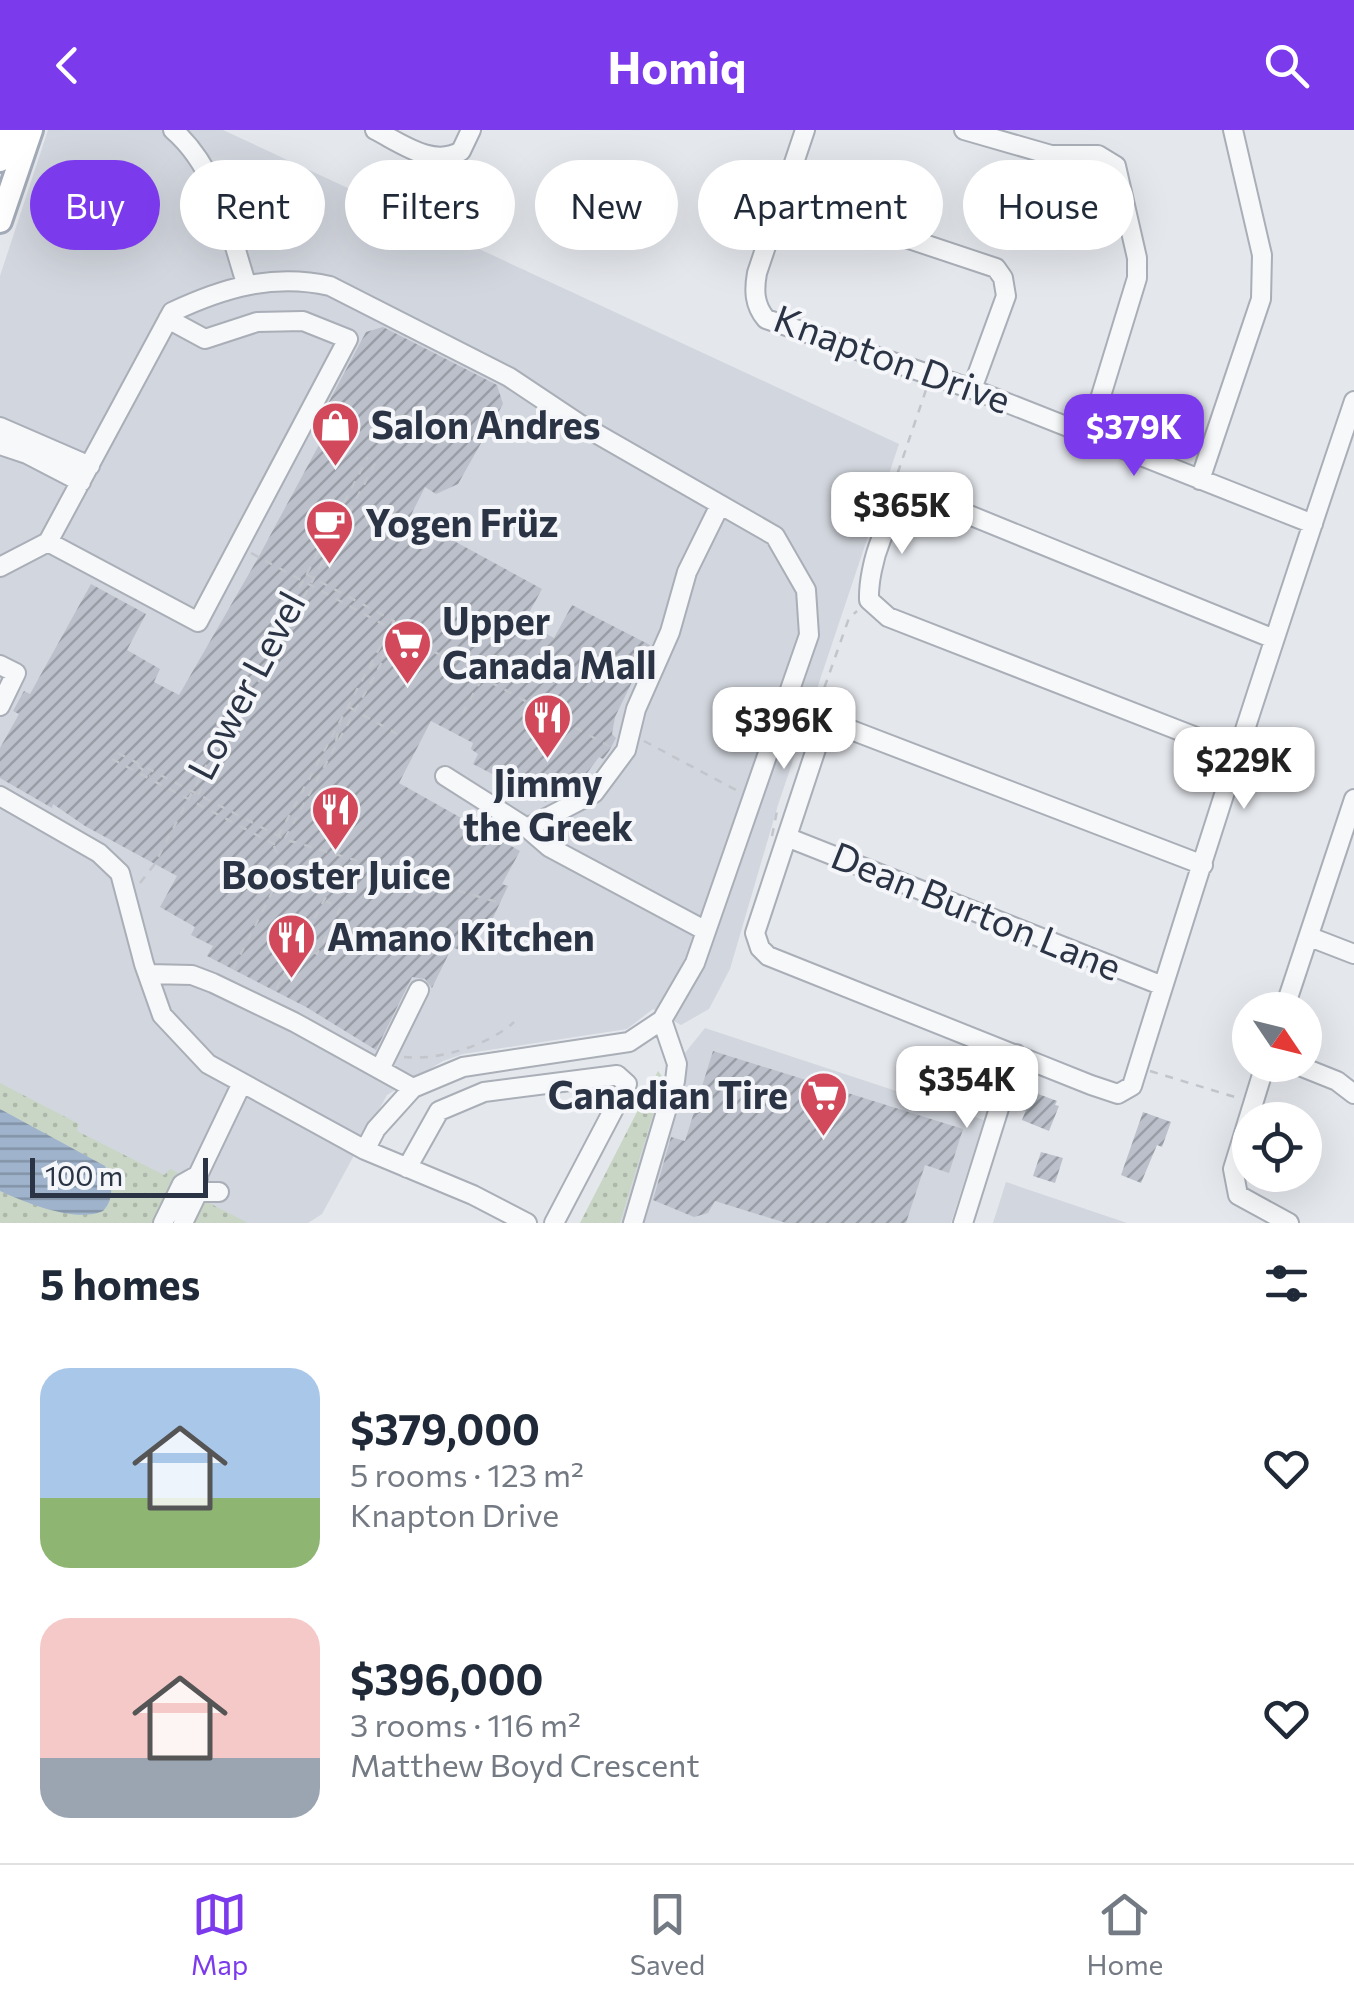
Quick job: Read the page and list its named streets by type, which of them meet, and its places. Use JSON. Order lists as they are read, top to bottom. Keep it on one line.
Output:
{"streets":{"street":["Knapton Drive","Dean Burton Lane"],"path":["Lower Level"]},"places":{"shop":["Salon Andres"],"cafe":["Yogen Früz"],"supermarket":["Upper Canada Mall","Canadian Tire"],"restaurant":["Jimmy the Greek","Booster Juice","Amano Kitchen"]},"scale_bar":"100 m","north":"bottom right","page":{"header":"Homiq","chip":["Buy","Rent","Filters","New","Apartment","House"],"price":["$379K","$365K","$396K","$229K","$354K"],"scale":"100 m","heading":"5 homes","list":[{"name":"$379,000","note":"5 rooms · 123 m² · Knapton Drive"},{"name":"$396,000","note":"3 rooms · 116 m² · Matthew Boyd Crescent"}],"tabs":["Map","Saved","Home"]}}
